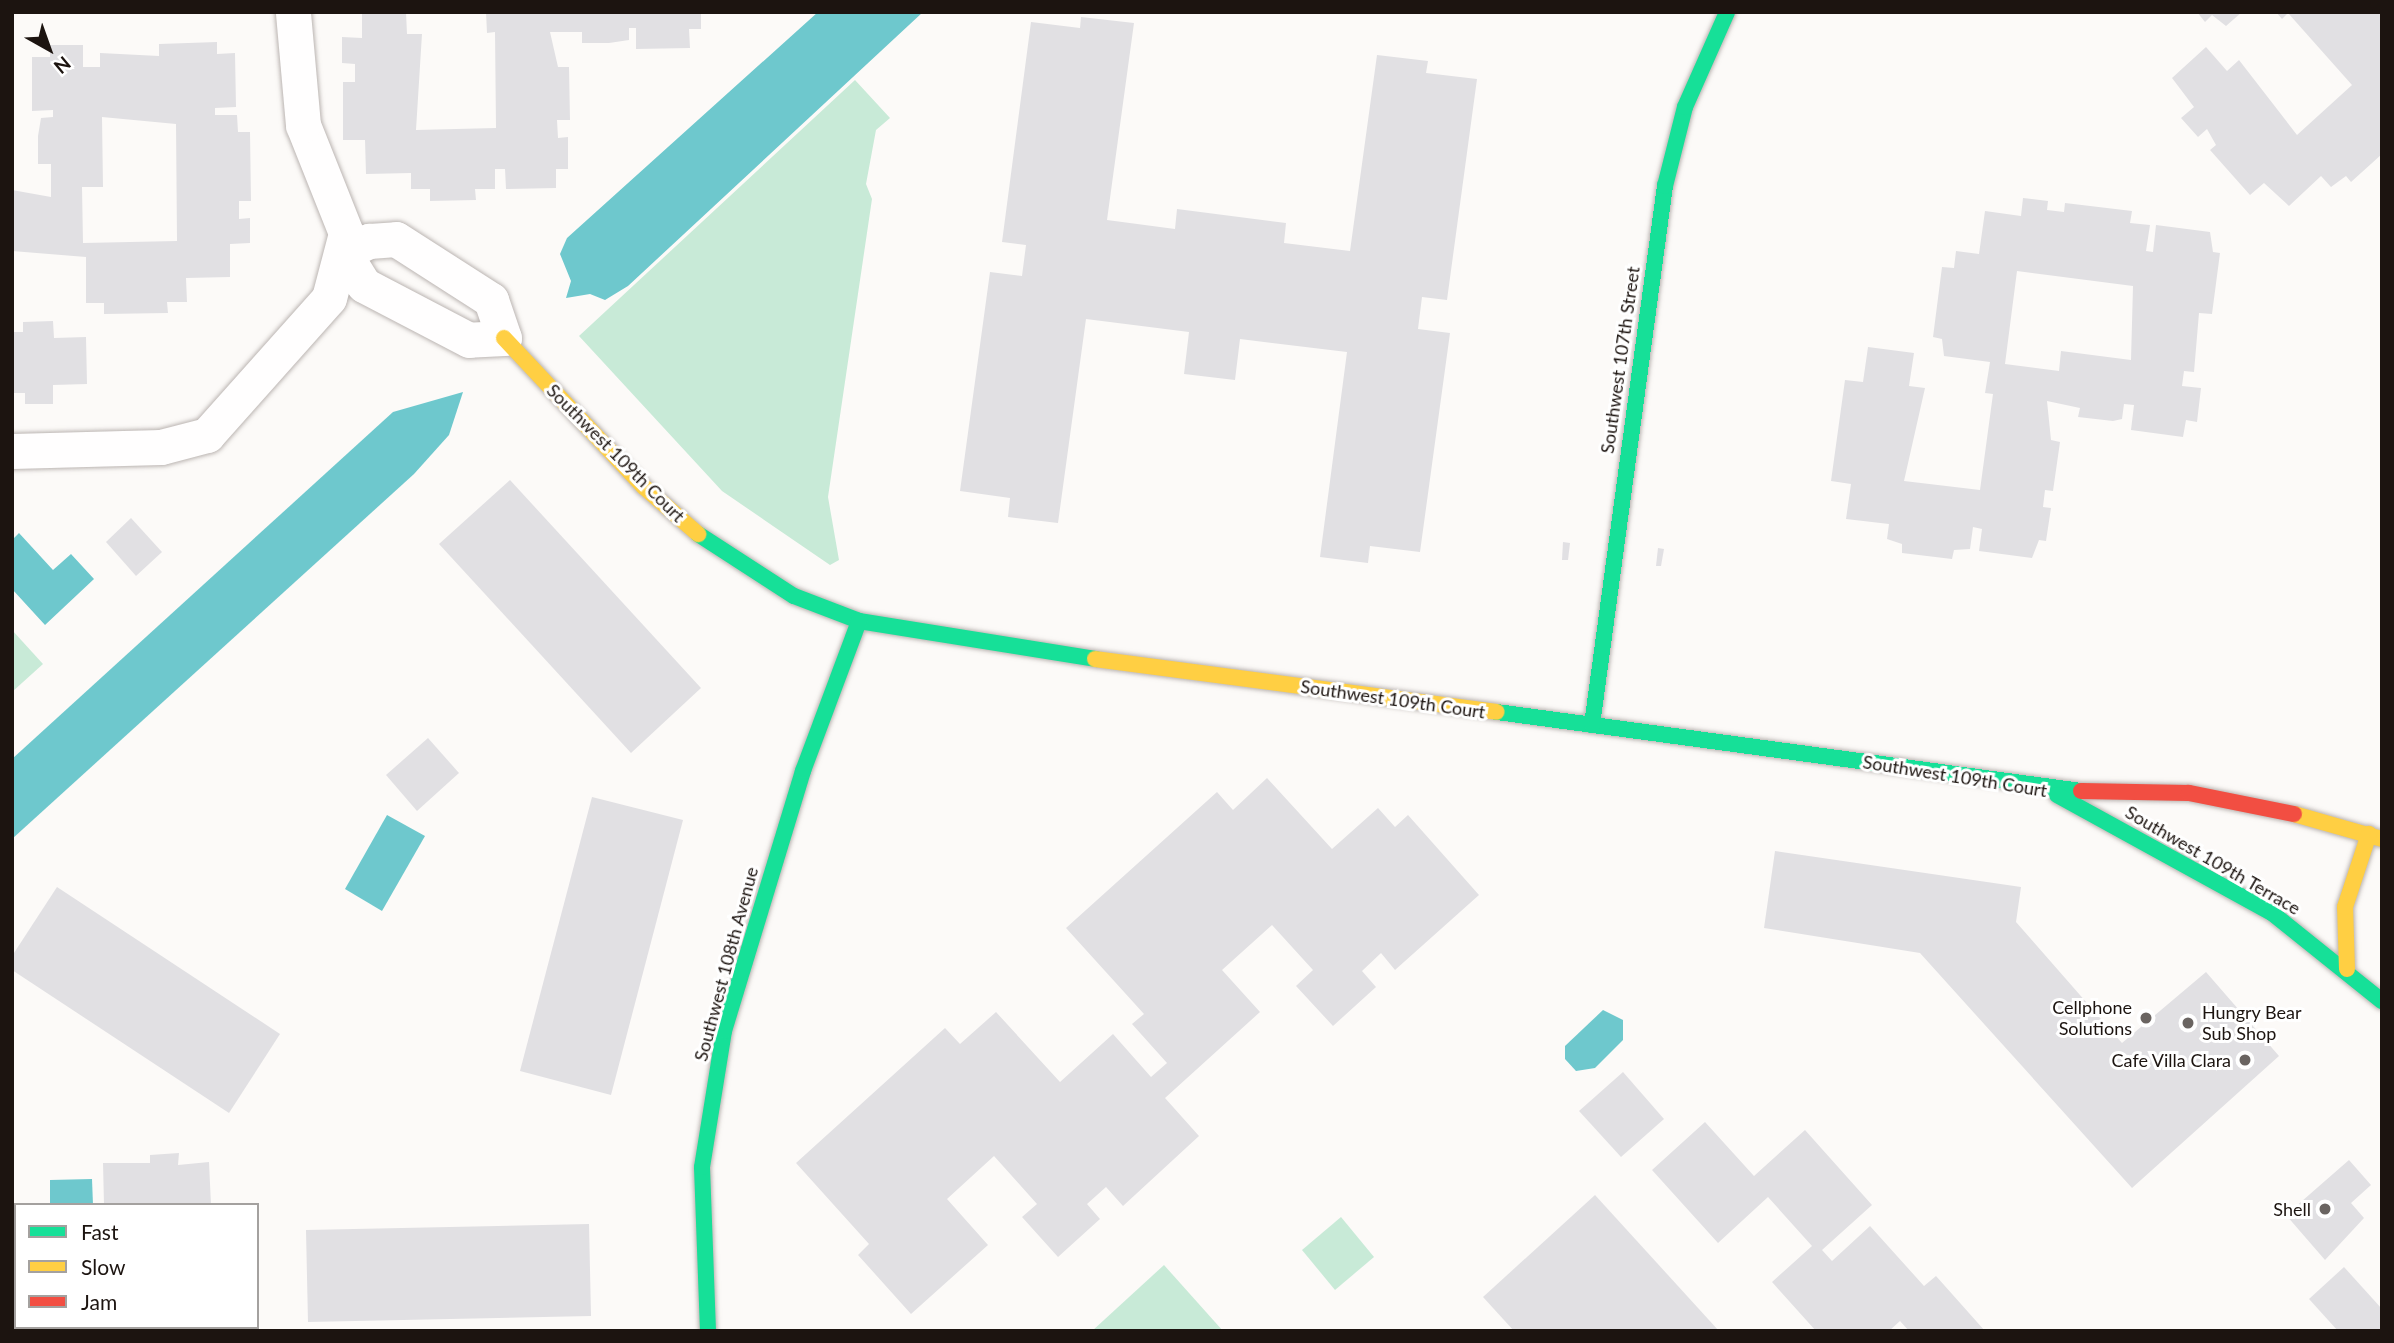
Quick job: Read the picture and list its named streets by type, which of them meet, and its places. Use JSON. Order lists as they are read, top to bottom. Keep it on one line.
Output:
{"streets":{"street":["Southwest 107th Street","Southwest 109th Court","Southwest 109th Terrace","Southwest 108th Avenue"]},"crossings":[["Southwest 107th Street","Southwest 109th Court"],["Southwest 109th Court","Southwest 109th Terrace"],["Southwest 109th Court","Southwest 108th Avenue"]],"places":["Cellphone Solutions","Hungry Bear Sub Shop","Cafe Villa Clara","Shell"],"legend":["Fast","Slow","Jam"],"north":"bottom right"}
